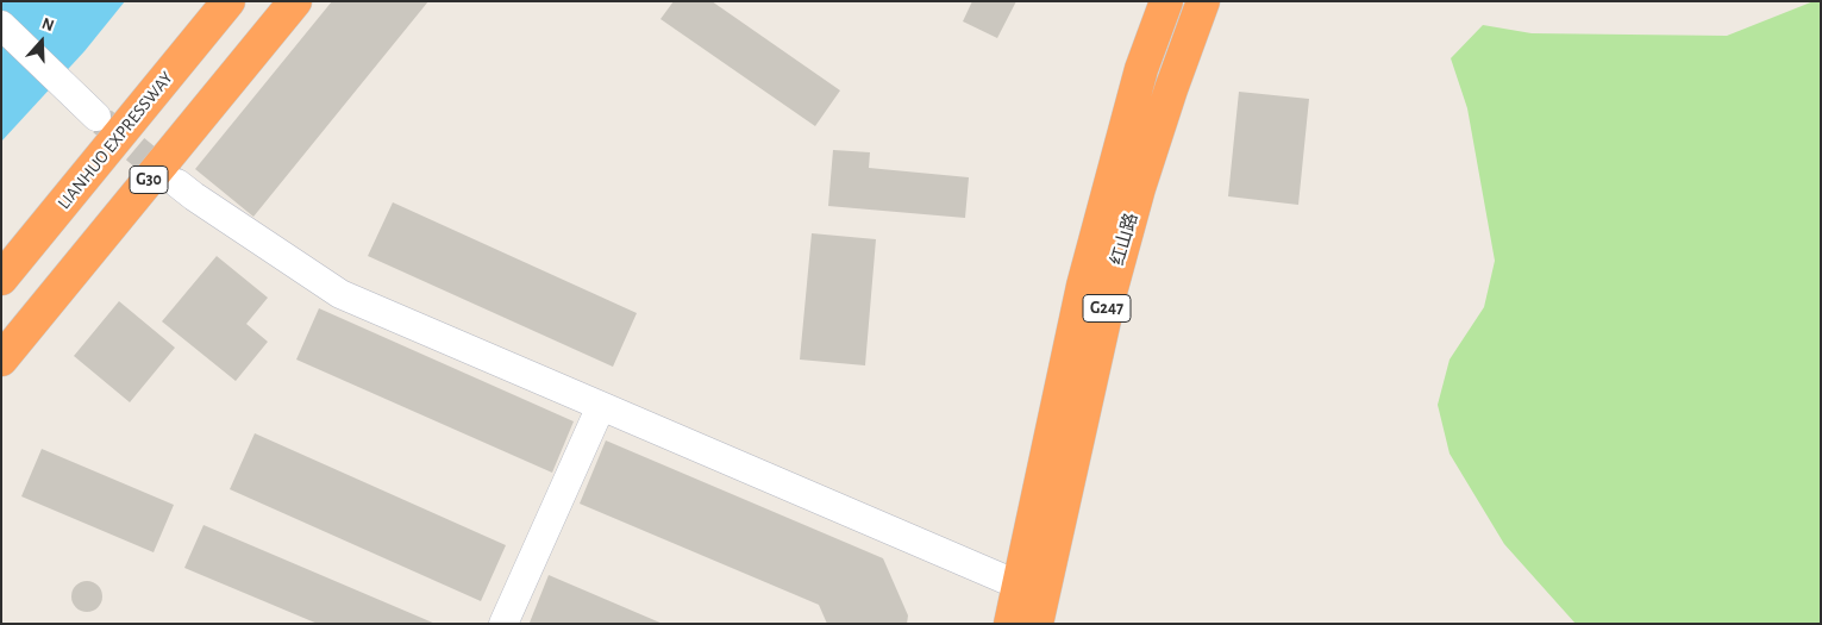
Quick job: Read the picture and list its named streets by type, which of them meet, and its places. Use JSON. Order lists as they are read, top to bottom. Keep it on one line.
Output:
{"streets":{"highway":["LIANHUO EXPRESSWAY","G30","红山路","G247"]},"north":"top"}
